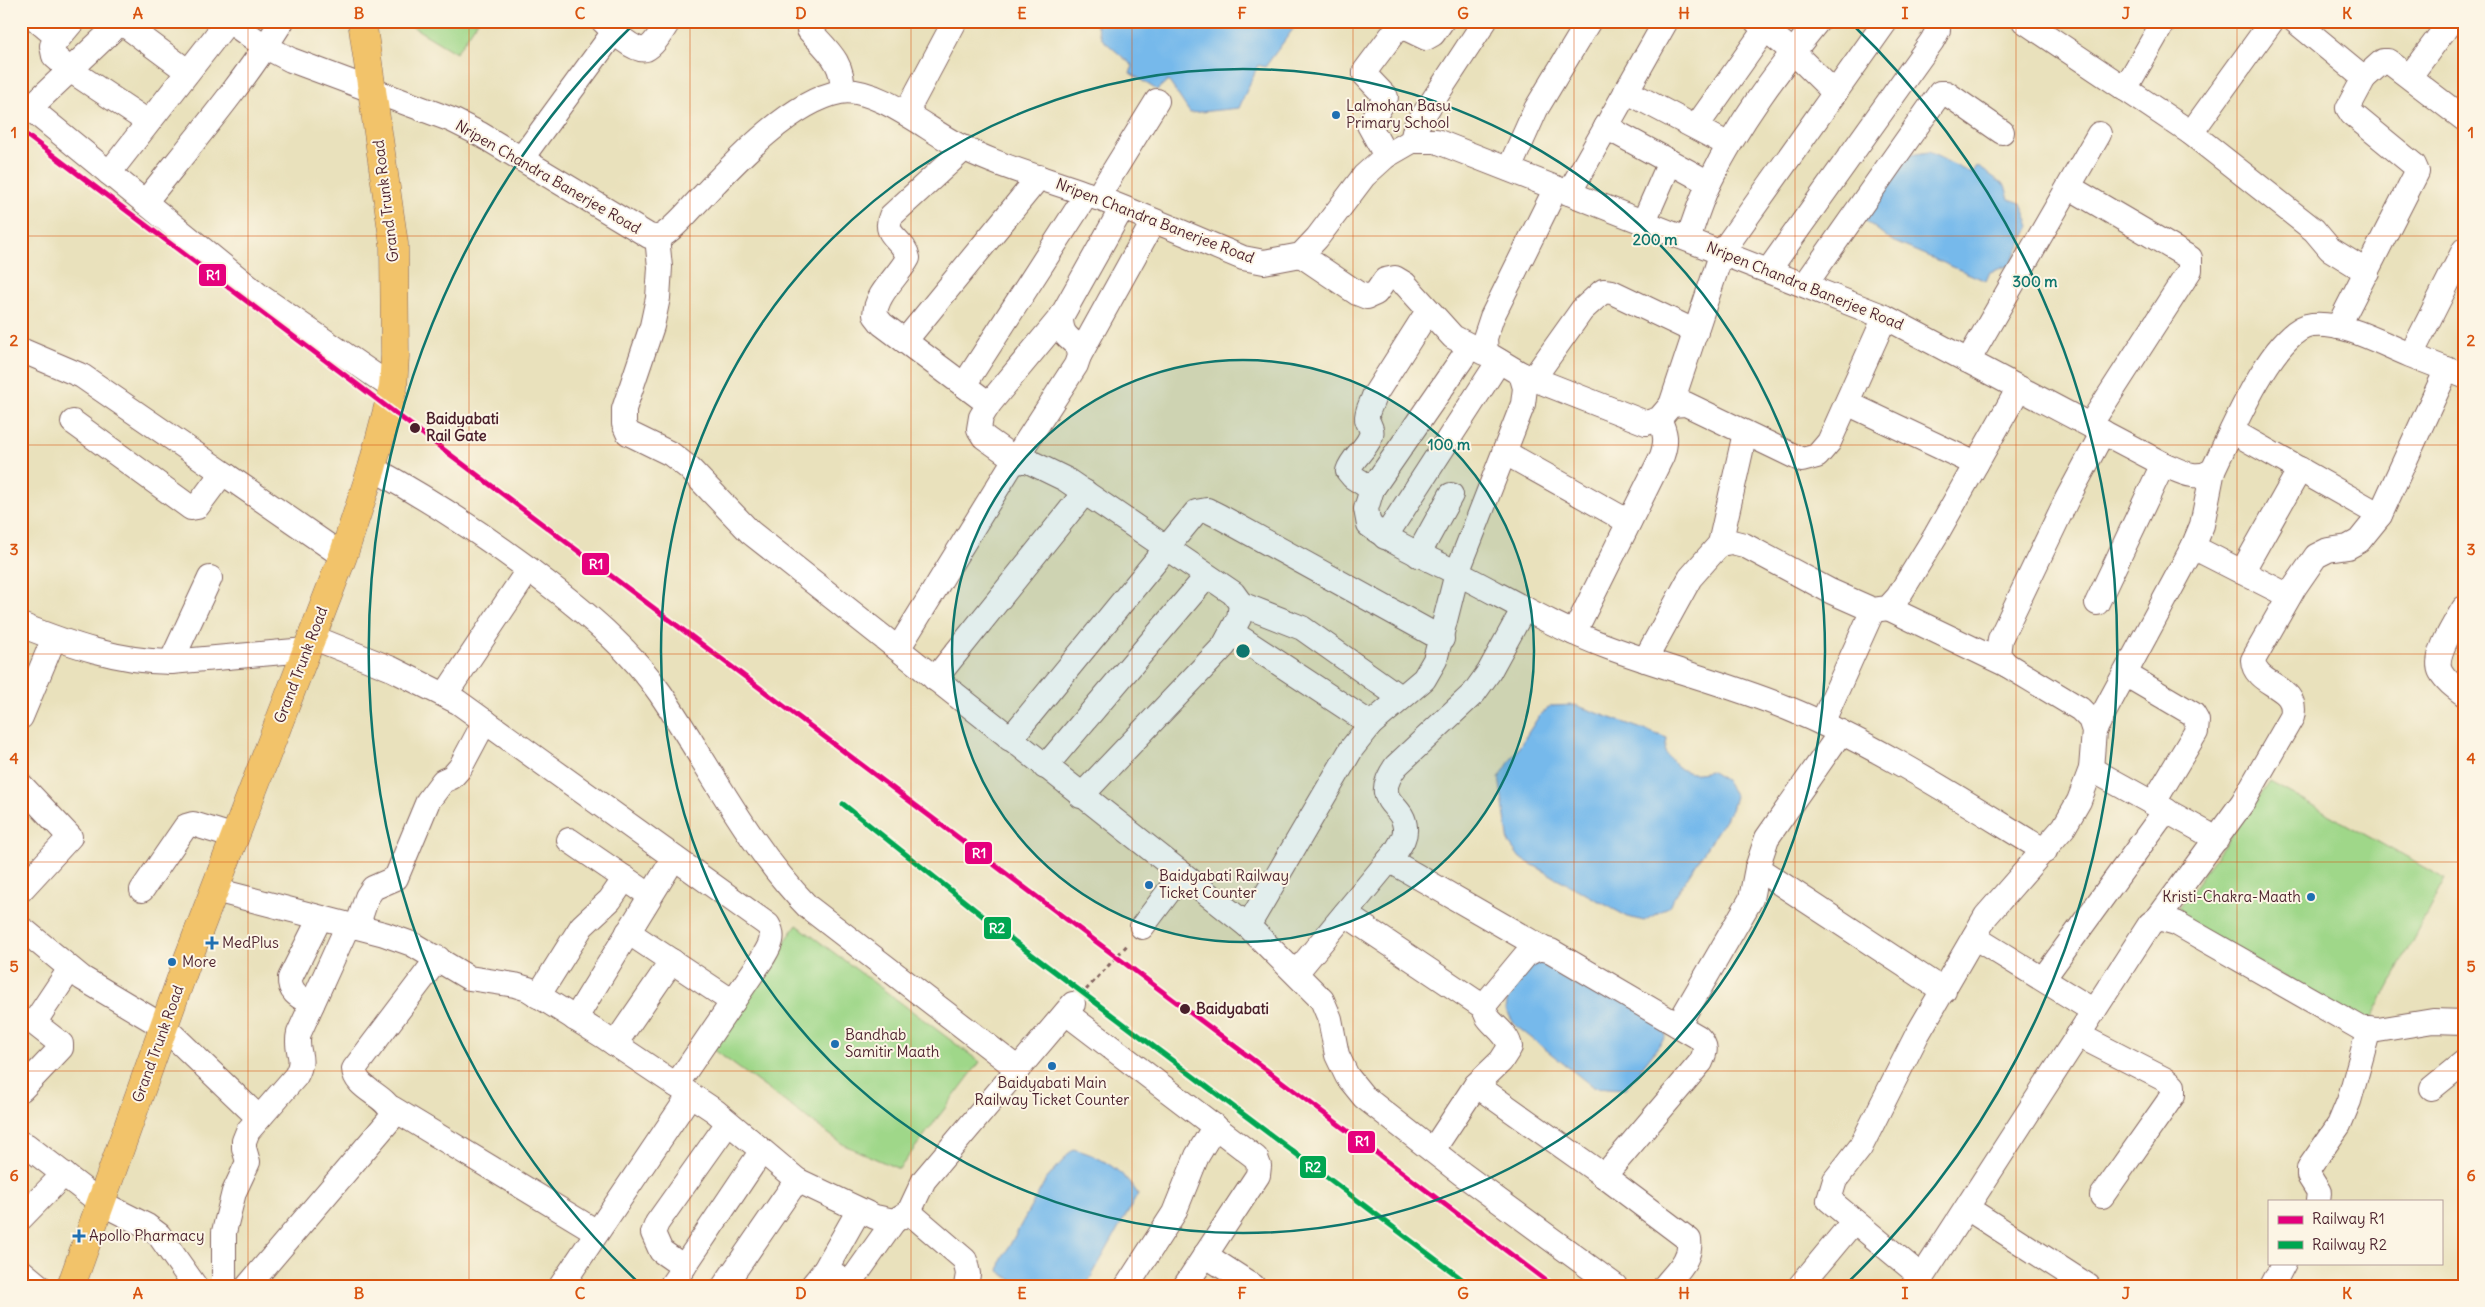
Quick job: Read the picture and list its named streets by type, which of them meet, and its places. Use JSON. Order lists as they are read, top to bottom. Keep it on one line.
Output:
{"streets":{"main road":["Grand Trunk Road"],"street":["Nripen Chandra Banerjee Road"]},"crossings":[["Nripen Chandra Banerjee Road","Grand Trunk Road"]],"places":{"other":["Lalmohan Basu Primary School","Baidyabati Rail Gate","Baidyabati Railway Ticket Counter","Kristi-Chakra-Maath","More","Baidyabati","Bandhab Samitir Maath","Baidyabati Main Railway Ticket Counter"],"health":["MedPlus","Apollo Pharmacy"]},"lines":["rail line R1","rail line R2"],"legend":["Railway R1","Railway R2"],"grid":{"columns":["A","B","C","D","E","F","G","H","I","J","K"],"rows":["1","2","3","4","5","6"]},"rings":["200 m","300 m","100 m"]}
